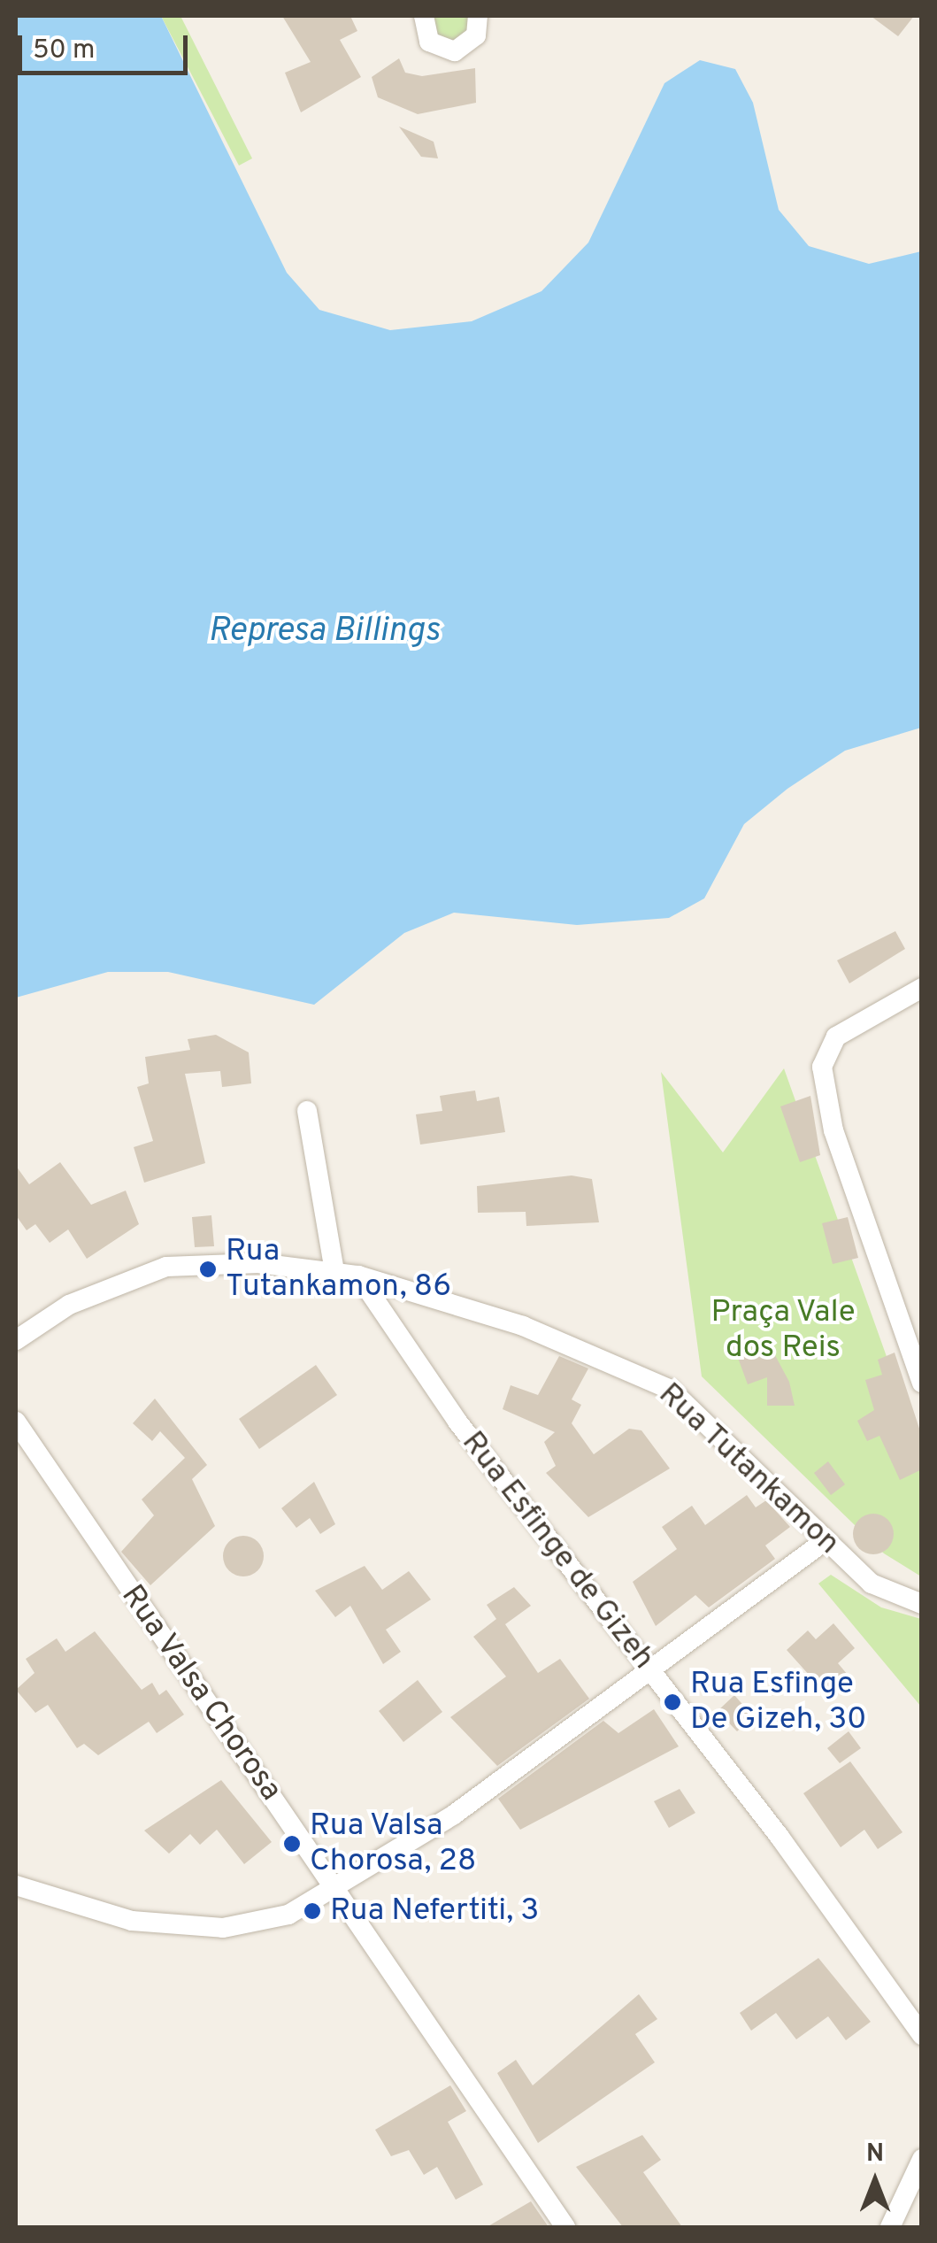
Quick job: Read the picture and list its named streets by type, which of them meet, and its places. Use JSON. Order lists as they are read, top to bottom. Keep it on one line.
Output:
{"streets":{"street":["Rua Tutankamon","Rua Esfinge de Gizeh","Rua Valsa Chorosa"]},"crossings":[["Rua Tutankamon","Rua Esfinge de Gizeh"]],"water":["Represa Billings"],"parks":["Praça Vale dos Reis"],"places":["Rua Tutankamon, 86","Rua Esfinge De Gizeh, 30","Rua Valsa Chorosa, 28","Rua Nefertiti, 3"],"scale_bar":"50 m","north":"top"}
